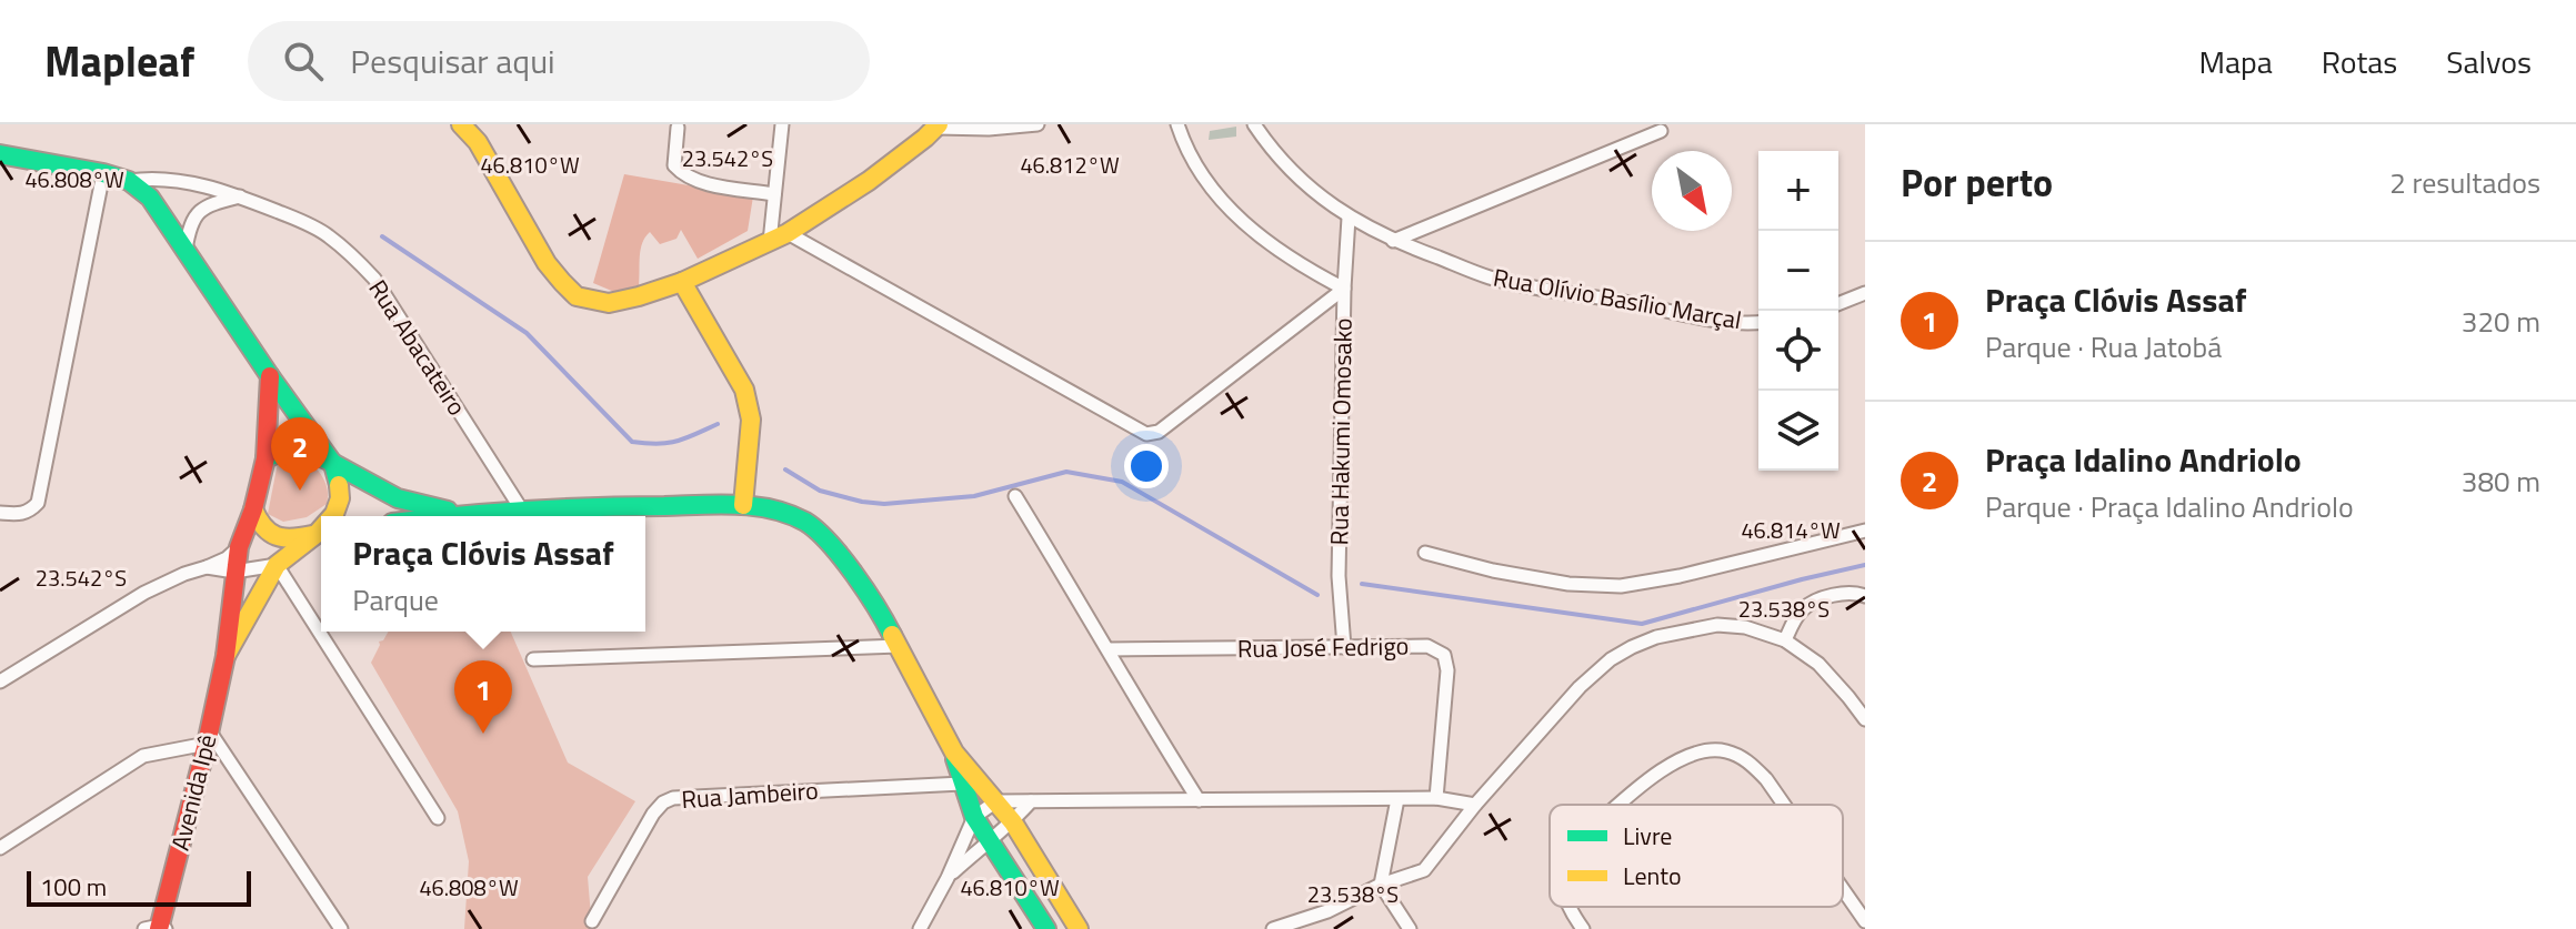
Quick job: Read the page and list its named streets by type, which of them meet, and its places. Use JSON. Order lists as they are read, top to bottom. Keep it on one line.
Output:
{"streets":{"street":["Rua Olívio Basílio Marçal","Rua Abacateiro","Rua Hakumi Omosako","Rua José Fedrigo","Avenida Ipê","Rua Jambeiro"]},"crossings":[["Rua Olívio Basílio Marçal","Rua Hakumi Omosako"],["Rua Hakumi Omosako","Rua José Fedrigo"]],"legend":["Livre","Lento"],"scale_bar":"100 m","north":"bottom right","page":{"header":"Mapleaf","search":"Pesquisar aqui","nav":["Mapa","Rotas","Salvos"],"heading":["Por perto","2 resultados"],"map_buttons":["+","−"],"list":[{"mark":"1","name":"Praça Clóvis Assaf","note":"Parque · Rua Jatobá","value":"320 m"},{"mark":"2","name":"Praça Idalino Andriolo","note":"Parque · Praça Idalino Andriolo","value":"380 m"}],"pins":["2","1"],"popup":["Praça Clóvis Assaf","Parque"],"scale":"100 m"},"coordinates":["23.542°S","46.810°W","46.812°W","46.808°W","46.814°W","23.538°S"]}
